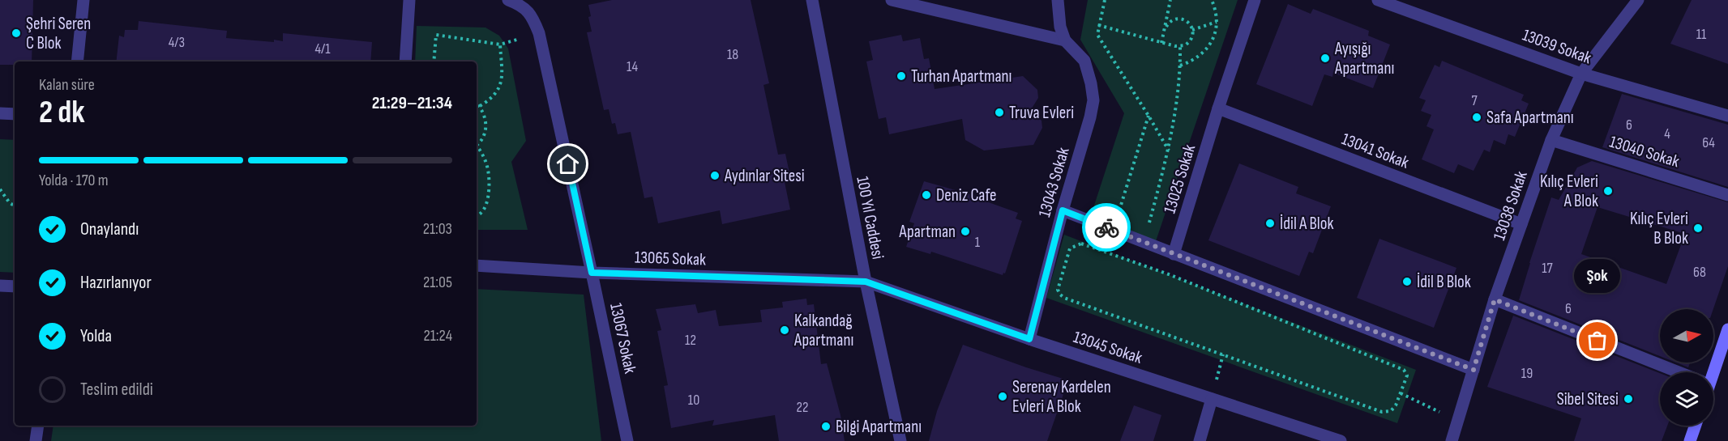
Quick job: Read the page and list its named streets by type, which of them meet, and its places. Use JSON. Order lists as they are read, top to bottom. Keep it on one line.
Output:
{"streets":{"street":["13039 Sokak","13041 Sokak","13040 Sokak","13025 Sokak","13043 Sokak","13038 Sokak","100 Yıl Caddesi","13065 Sokak","13067 Sokak","13045 Sokak"]},"crossings":[["13039 Sokak","13038 Sokak"],["13041 Sokak","13025 Sokak"],["13041 Sokak","13038 Sokak"],["13040 Sokak","13038 Sokak"],["13043 Sokak","13045 Sokak"],["100 Yıl Caddesi","13065 Sokak"],["100 Yıl Caddesi","13045 Sokak"],["13065 Sokak","13067 Sokak"],["13065 Sokak","13045 Sokak"]],"places":["Şehri Seren C Blok","Ayışığı Apartmanı","Turhan Apartmanı","Truva Evleri","Safa Apartmanı","Aydınlar Sitesi","Kılıç Evleri A Blok","Deniz Cafe","İdil A Blok","Kılıç Evleri B Blok","Apartman","İdil B Blok","Kalkandağ Apartmanı","Şok","Serenay Kardelen Evleri A Blok","Sibel Sitesi","Bilgi Apartmanı"],"house_numbers":["11","4/3","4/1","18","14","7","6","4","64","1","17","68","6","12","19","10","22"],"north":"right","page":{"heading":["2 dk","Kalan süre","21:29–21:34"],"bar":"Yolda · 170 m","list":[["Onaylandı","21:03"],["Hazırlanıyor","21:05"],["Yolda","21:24"],"Teslim edildi"],"bubble":"Şok"}}
